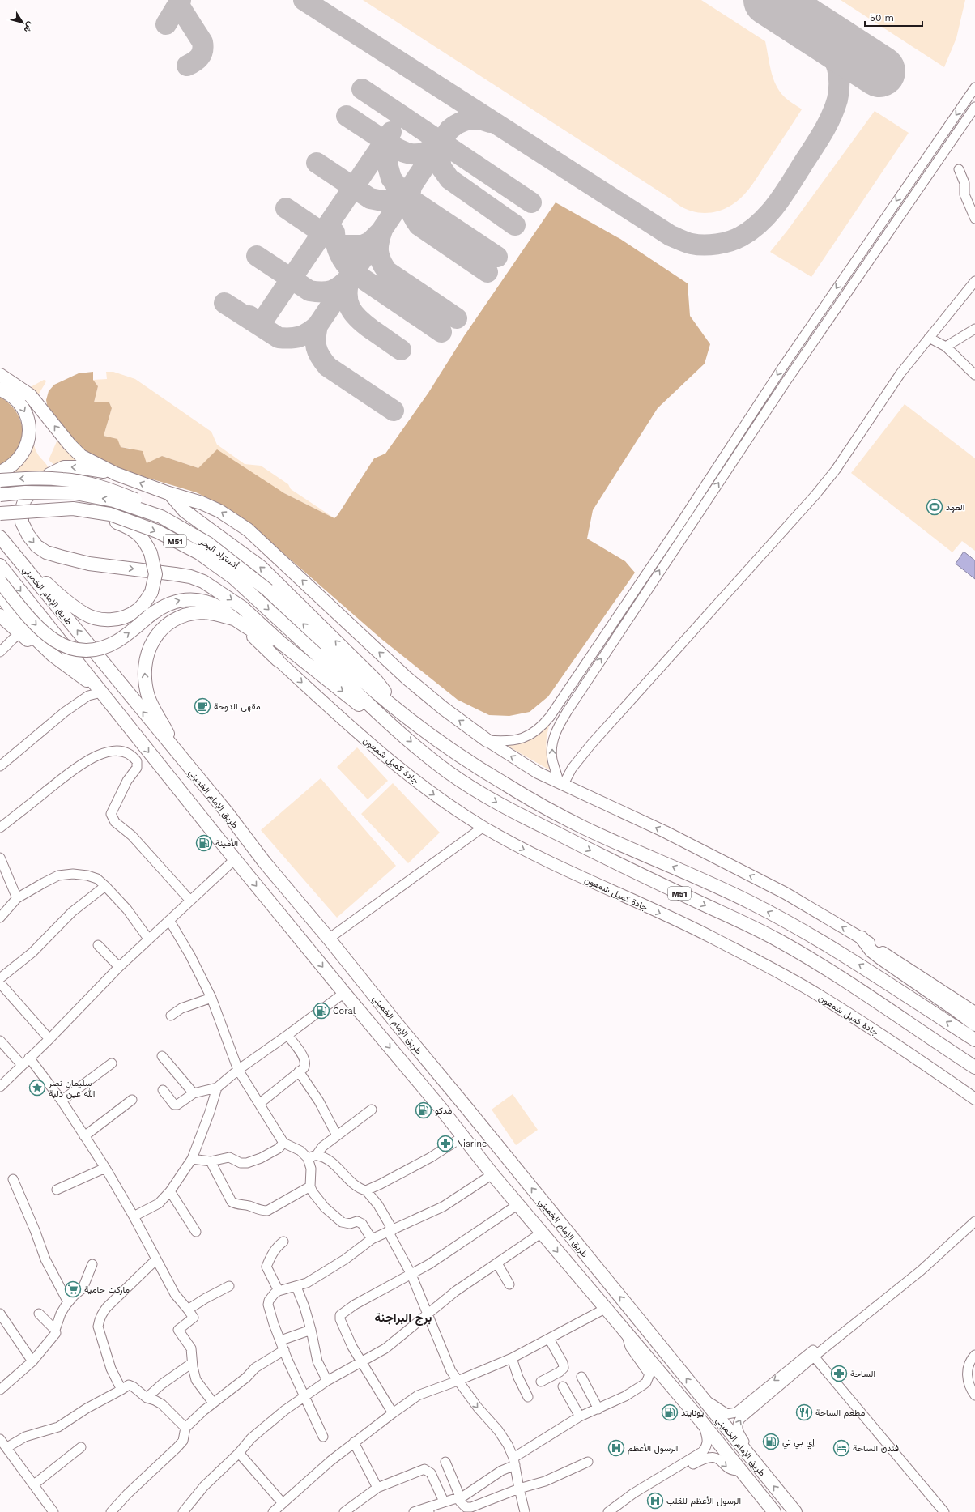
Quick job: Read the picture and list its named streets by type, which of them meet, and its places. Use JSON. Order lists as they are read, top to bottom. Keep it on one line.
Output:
{"streets":{"highway":["M51","أتستراد البحر","طريق الإمام الخميني"],"main road":["جادة كميل شمعون"]},"crossings":[["M51","أتستراد البحر"]],"districts":["برج البراجنة"],"places":{"sports":["العهد"],"cafe":["مقهى الدوحة"],"fuel station":["الأمينة","Coral","مدكو","يونايتد","إي بي تي"],"place":["سليمان نصر الله عين دلبة"],"pharmacy":["Nisrine","الساحة"],"supermarket":["ماركت حامية"],"restaurant":["مطعم الساحة"],"hospital":["الرسول الأعظم","الرسول الأعظم للقلب"],"hotel":["فندق الساحة"]},"scale_bar":"50 m","north":"bottom right"}
